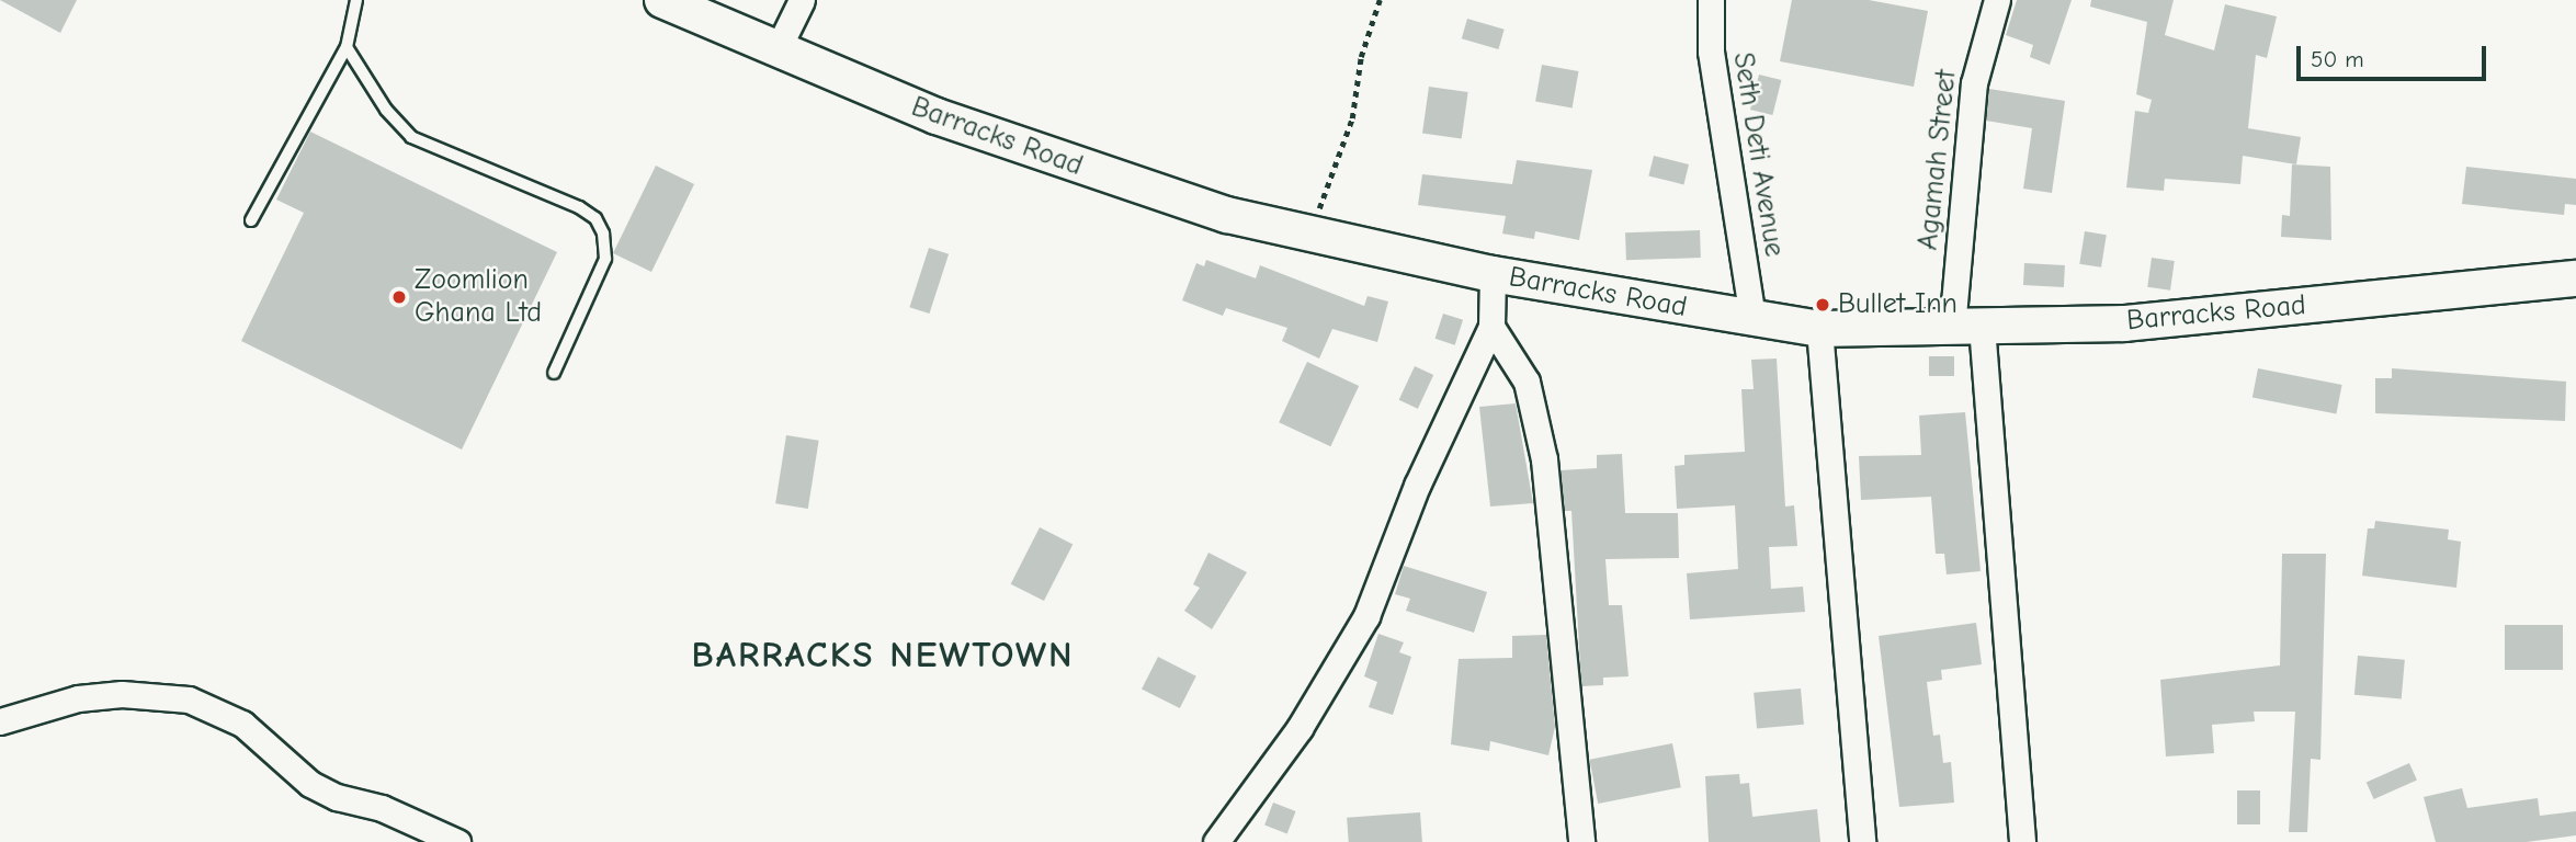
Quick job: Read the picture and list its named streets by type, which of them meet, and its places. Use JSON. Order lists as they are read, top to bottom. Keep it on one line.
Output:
{"streets":{"street":["Barracks Road","Seth Deti Avenue","Agamah Street"]},"crossings":[["Barracks Road","Seth Deti Avenue"],["Barracks Road","Agamah Street"]],"districts":["BARRACKS NEWTOWN"],"places":["Zoomlion Ghana Ltd","Bullet Inn"],"scale_bar":"50 m"}
